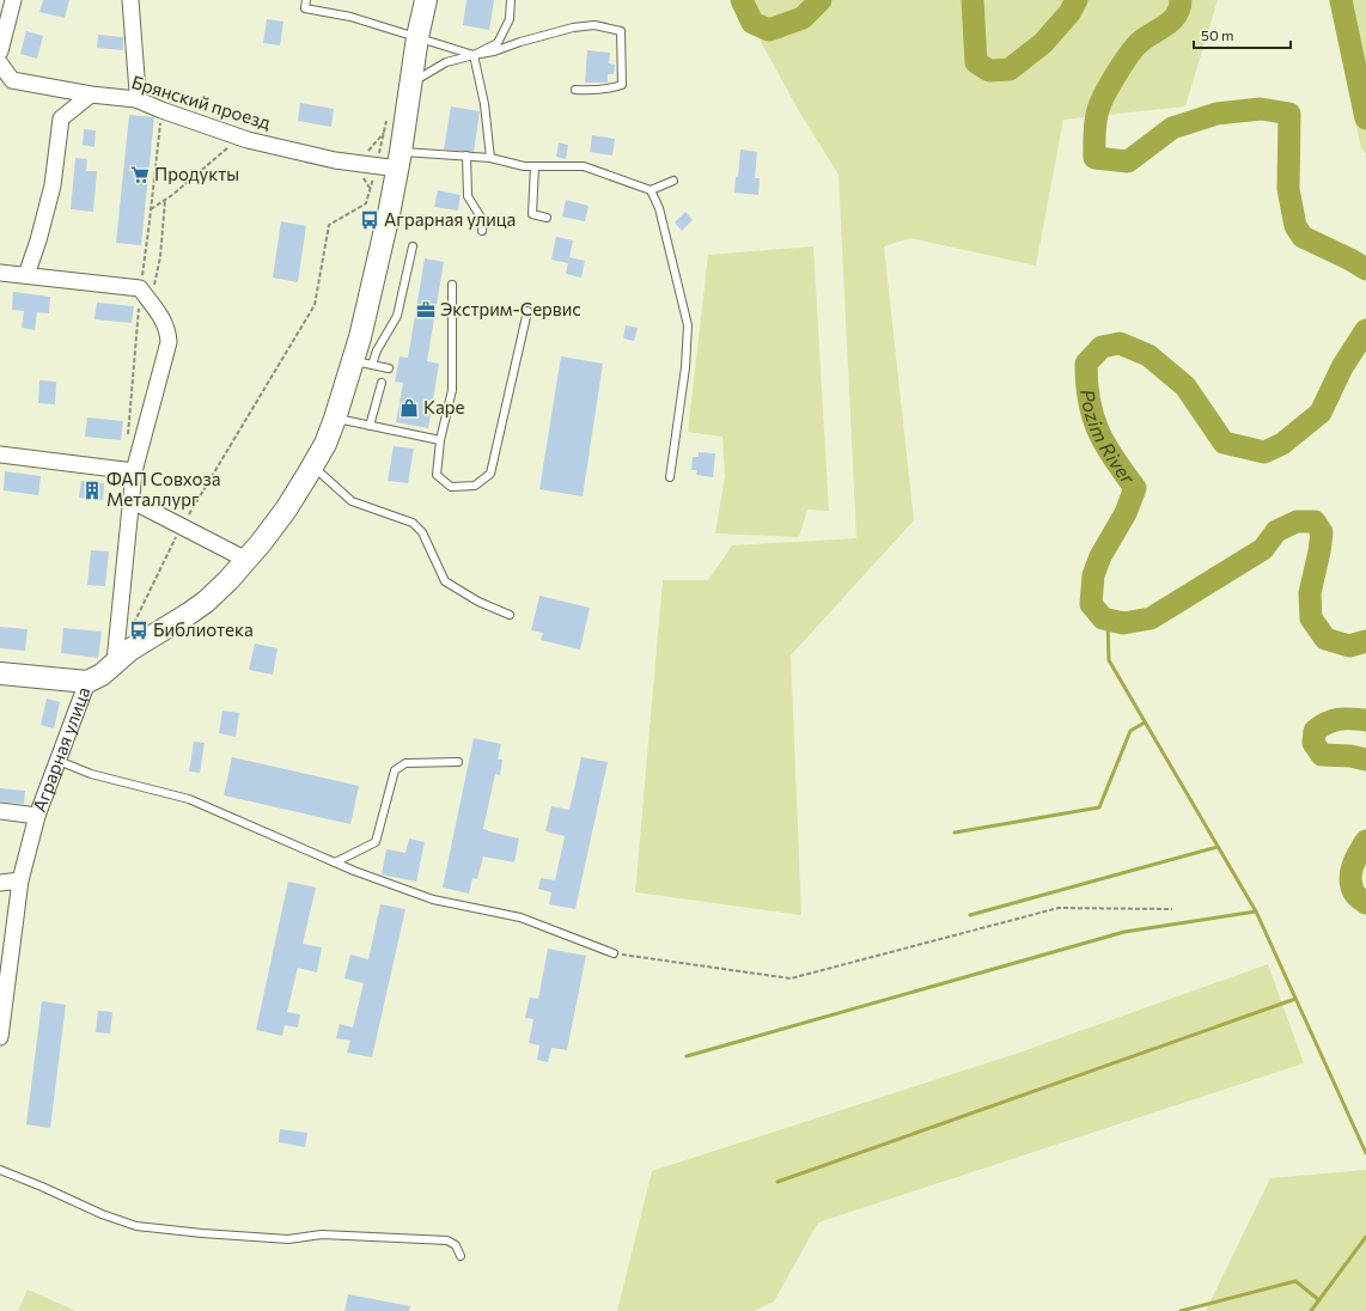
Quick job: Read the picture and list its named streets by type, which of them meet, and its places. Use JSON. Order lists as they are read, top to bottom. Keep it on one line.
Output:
{"streets":{"street":["Брянский проезд","Аграрная улица"]},"crossings":[["Брянский проезд","Аграрная улица"]],"water":["Pozim River"],"places":{"supermarket":["Продукты"],"bus stop":["Аграрная улица","Библиотека"],"office":["Экстрим-Сервис"],"shop":["Каре"],"building":["ФАП Совхоза Металлург"]},"scale_bar":"50 m"}
